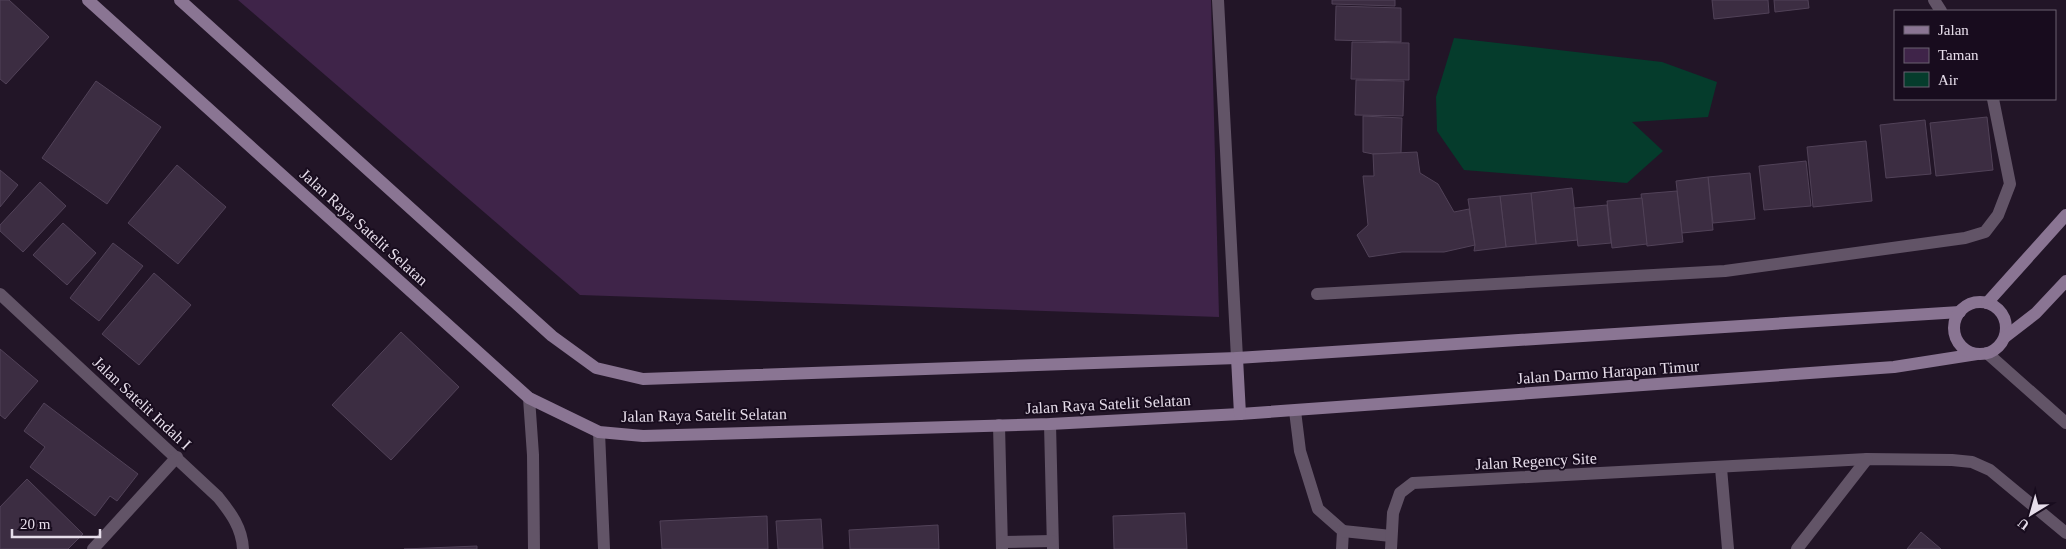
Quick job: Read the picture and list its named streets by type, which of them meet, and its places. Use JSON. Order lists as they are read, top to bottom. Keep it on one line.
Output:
{"streets":{"main road":["Jalan Raya Satelit Selatan","Jalan Darmo Harapan Timur"],"street":["Jalan Satelit Indah I","Jalan Regency Site"]},"crossings":[["Jalan Raya Satelit Selatan","Jalan Darmo Harapan Timur"]],"legend":["Jalan","Taman","Air"],"scale_bar":"20 m","north":"bottom left"}
